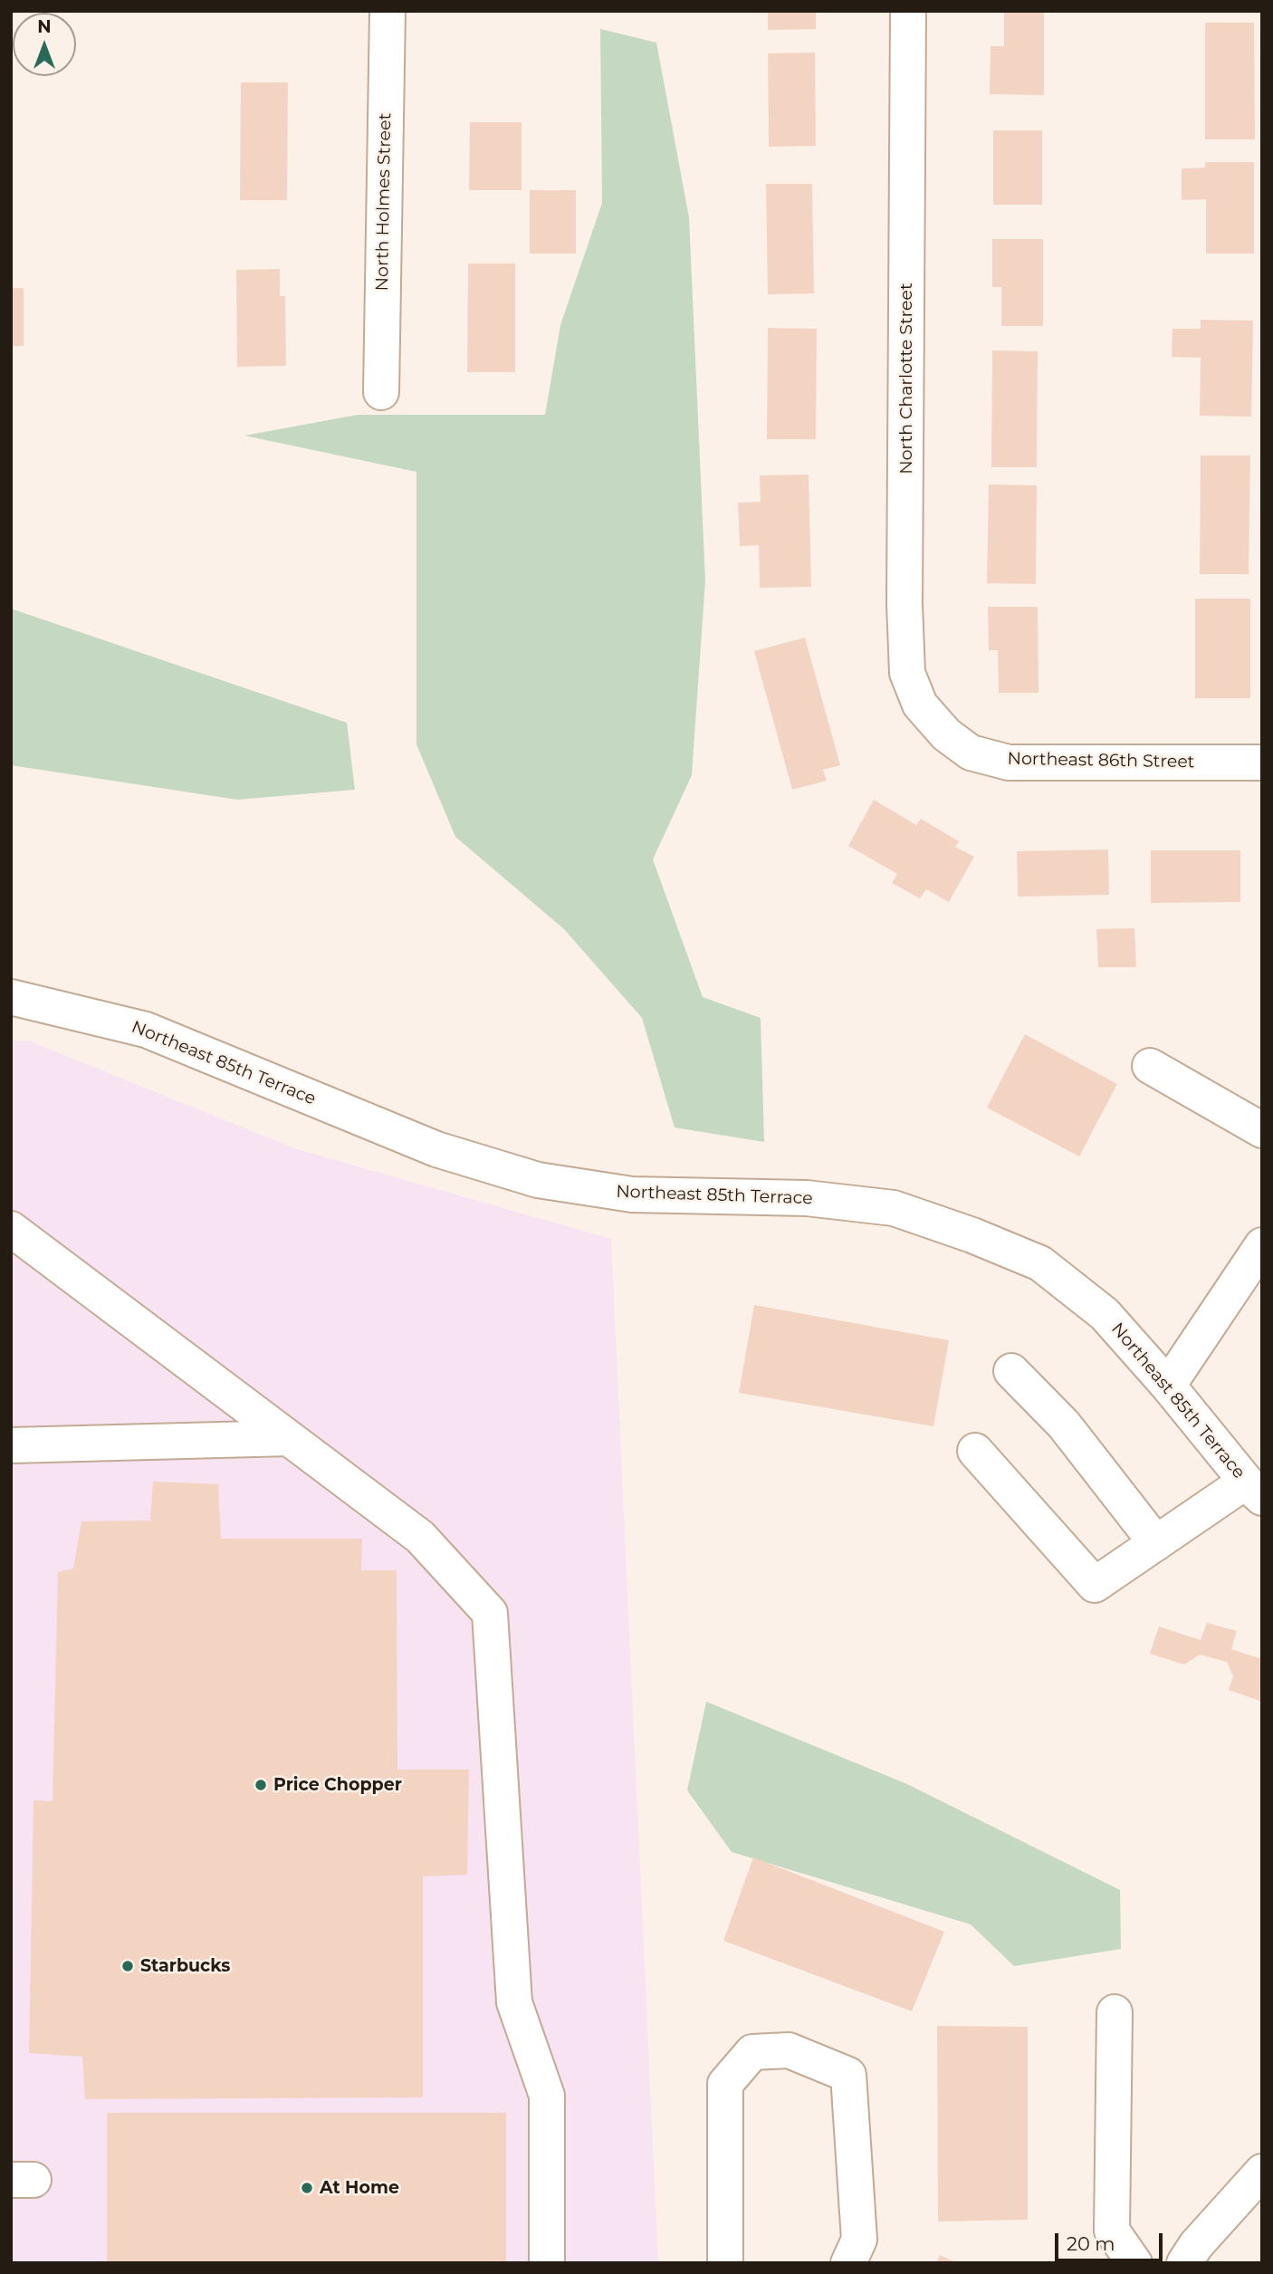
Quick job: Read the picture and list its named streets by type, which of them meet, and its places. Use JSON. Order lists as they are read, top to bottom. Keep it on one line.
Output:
{"streets":{"street":["North Holmes Street","North Charlotte Street","Northeast 86th Street","Northeast 85th Terrace"]},"crossings":[["North Charlotte Street","Northeast 86th Street"]],"places":["Price Chopper","Starbucks","At Home"],"scale_bar":"20 m","north":"top"}
